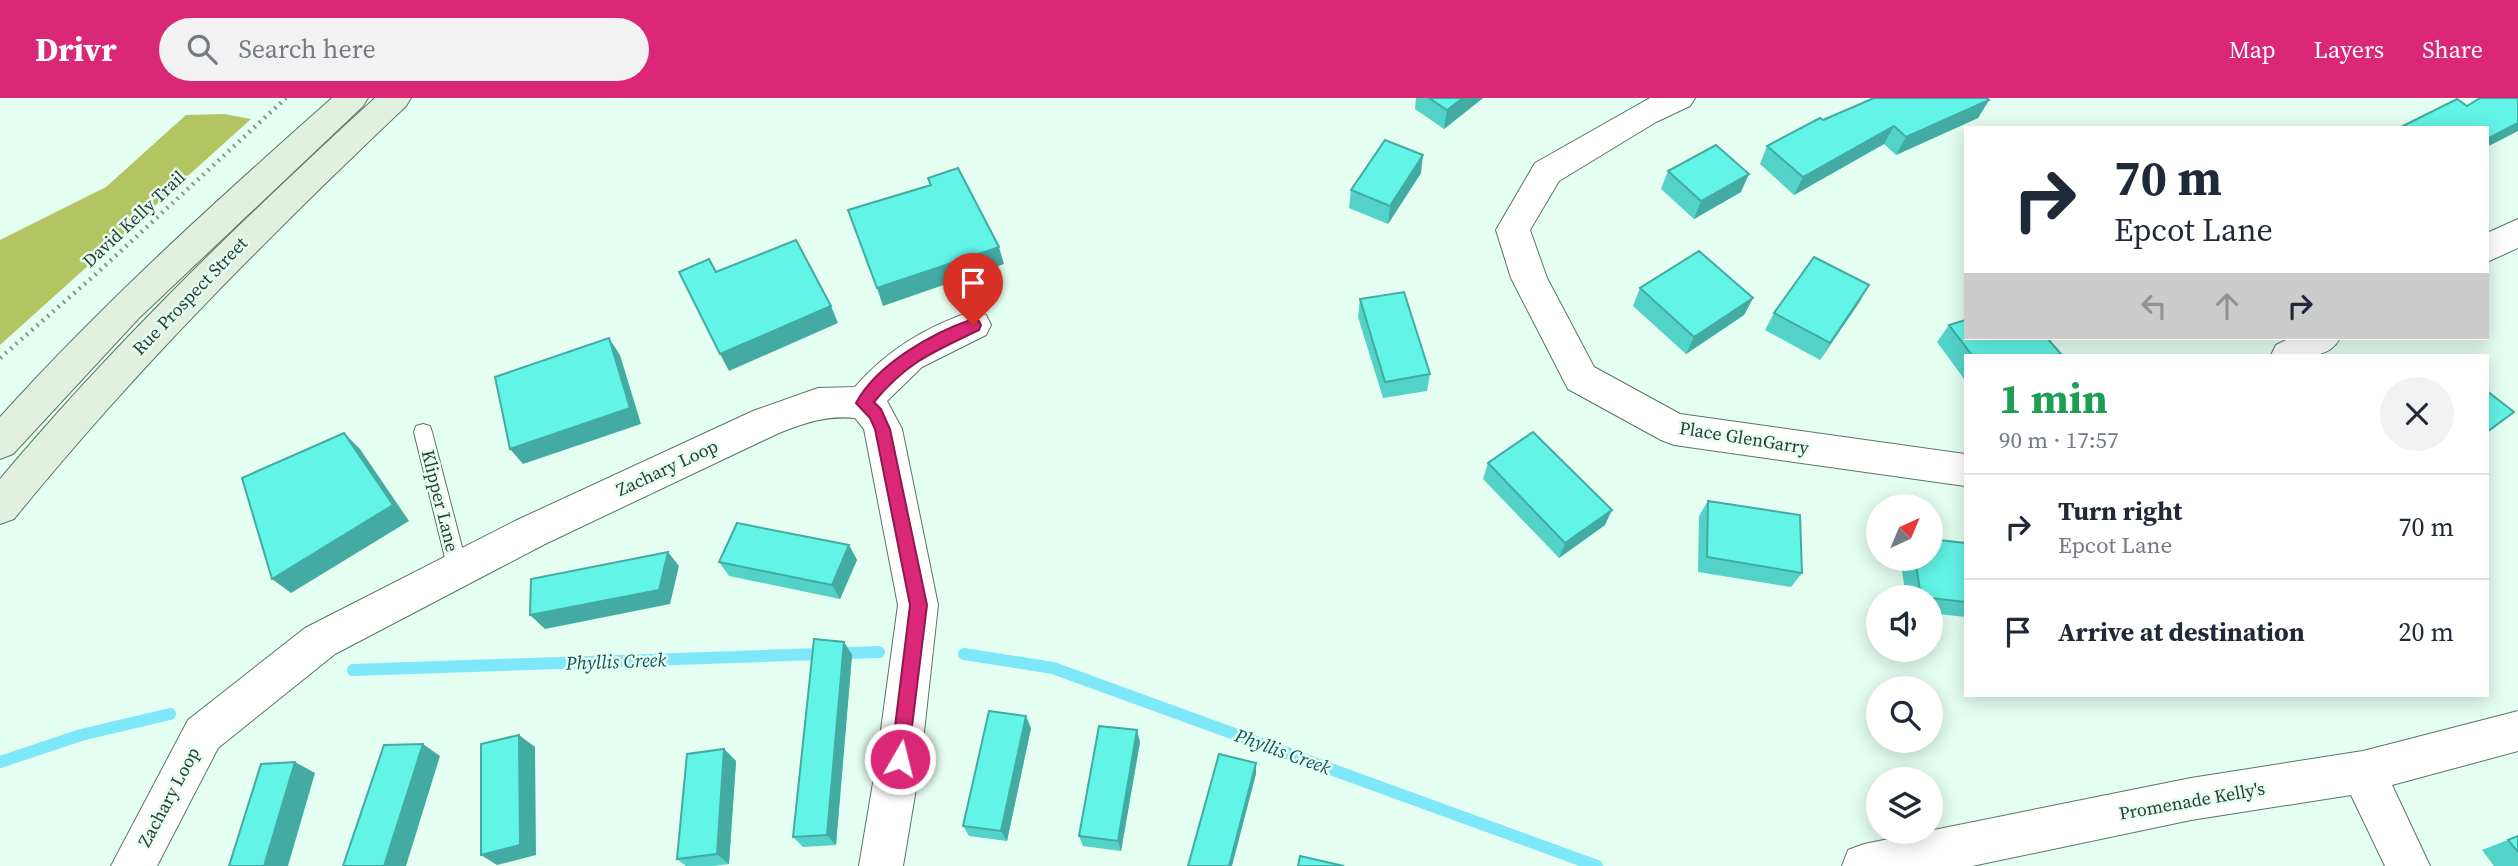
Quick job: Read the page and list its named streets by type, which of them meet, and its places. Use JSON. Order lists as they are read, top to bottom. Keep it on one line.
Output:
{"streets":{"main road":["Rue Prospect Street"],"street":["Place GlenGarry","Zachary Loop","Promenade Kelly's"],"lane":["Klipper Lane"],"path":["David Kelly Trail"]},"crossings":[["Zachary Loop","Klipper Lane"]],"water":["Phyllis Creek"],"north":"top right","page":{"header":"Drivr","search":"Search here","nav":["Map","Layers","Share"],"turn":["70 m","Epcot Lane"],"heading":["1 min","90 m · 17:57"],"list":[{"name":"Turn right","note":"Epcot Lane","value":"70 m"},{"name":"Arrive at destination","value":"20 m"}]}}
